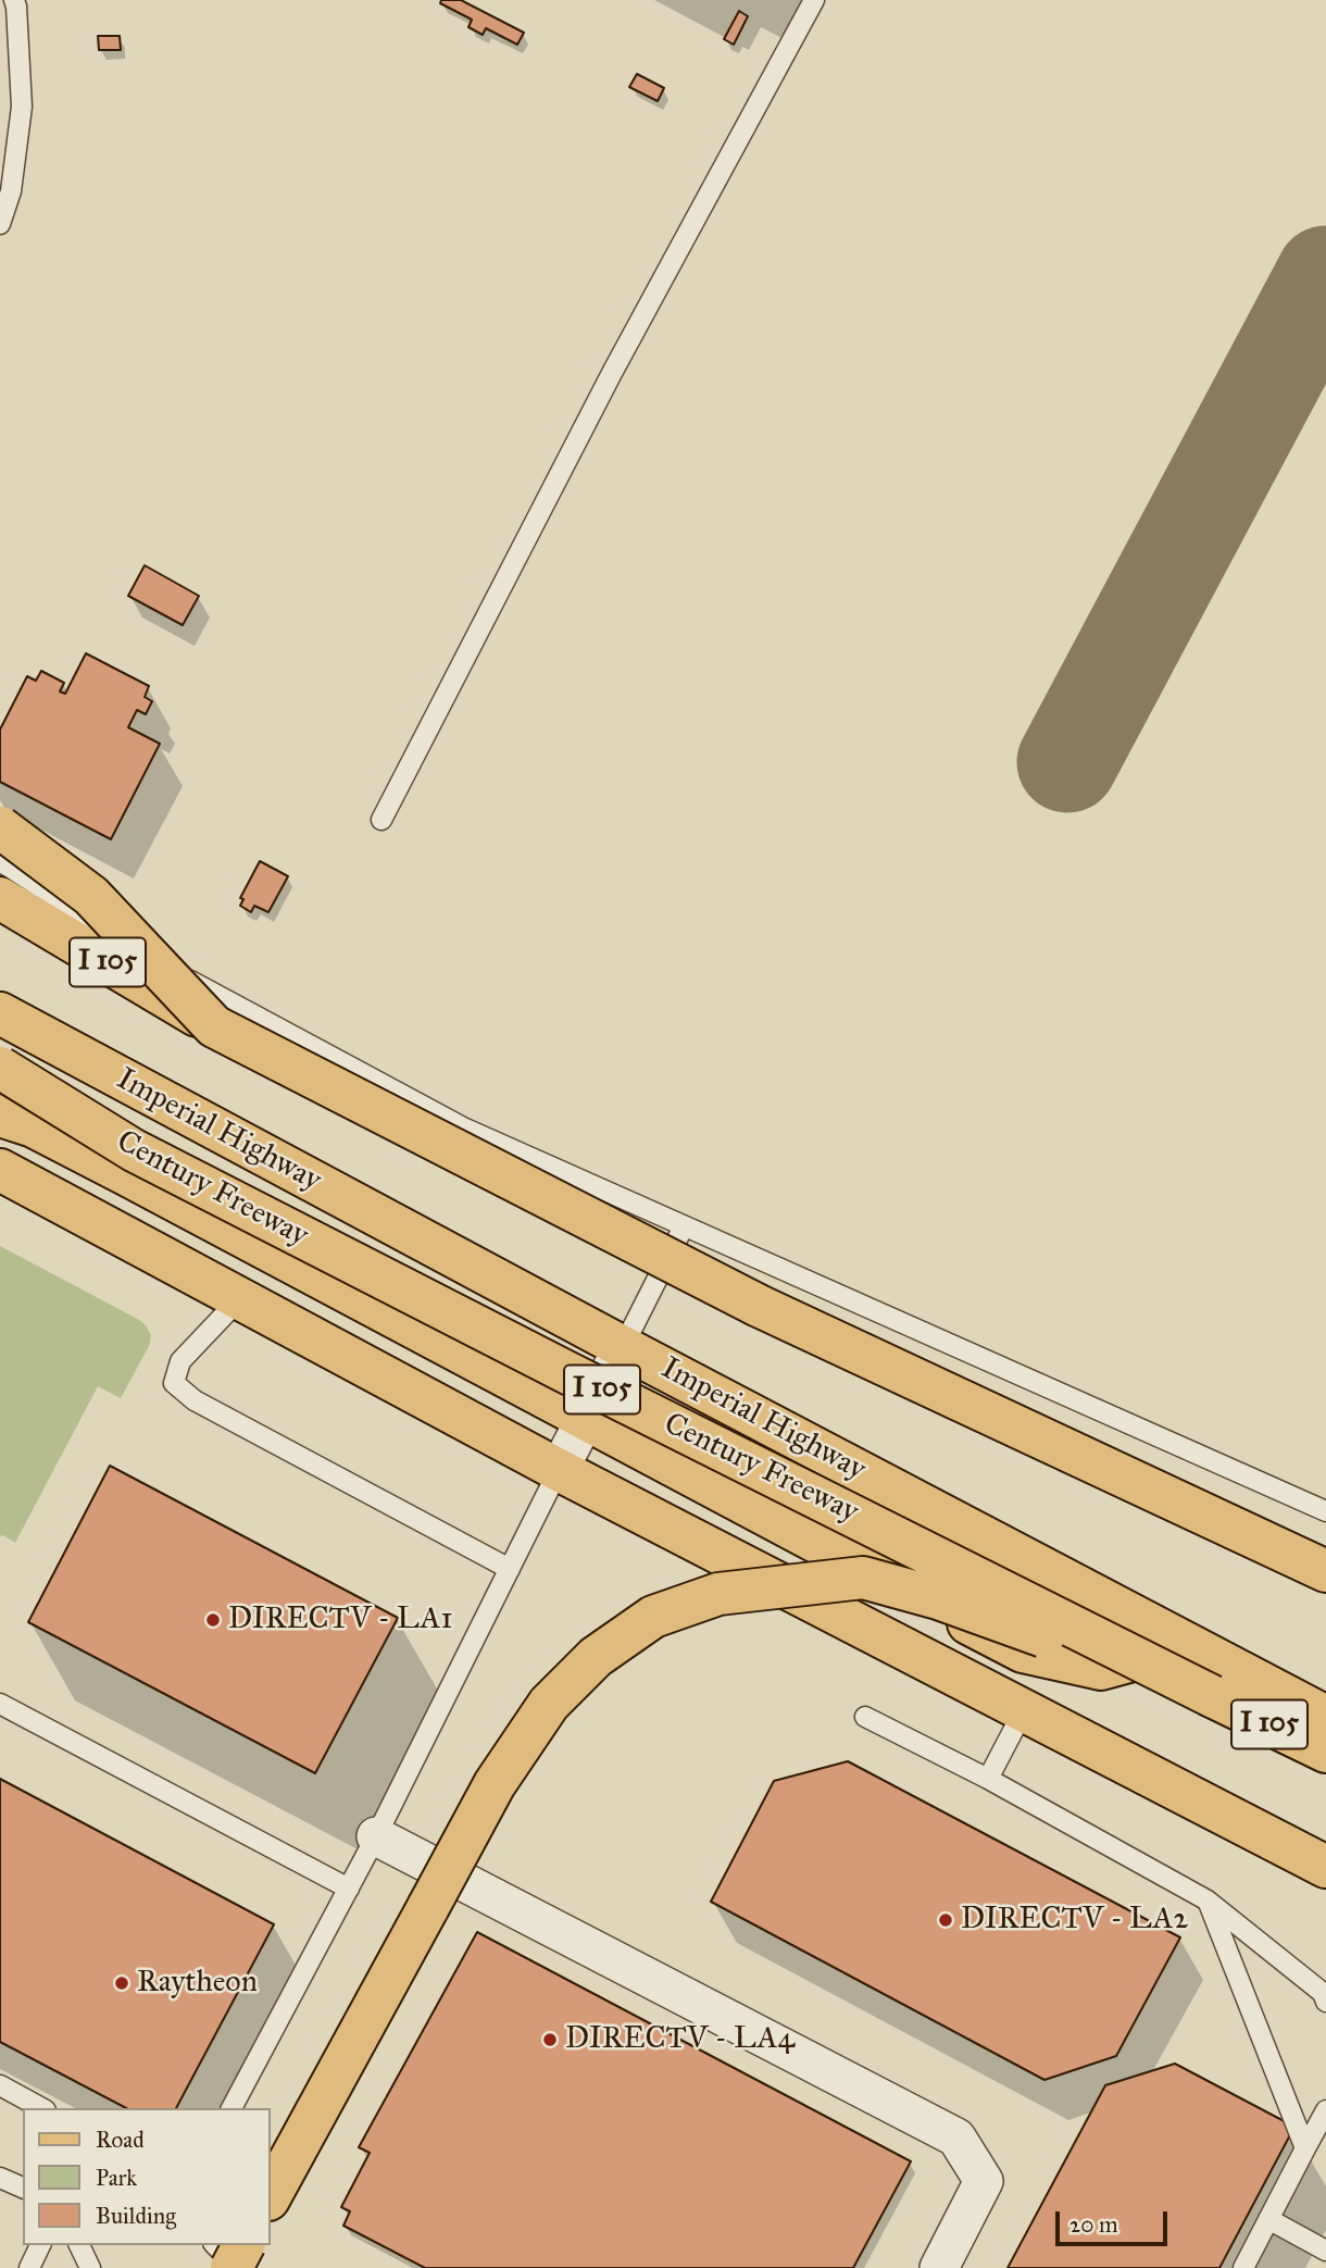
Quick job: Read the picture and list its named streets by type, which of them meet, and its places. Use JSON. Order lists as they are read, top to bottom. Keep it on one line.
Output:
{"streets":{"main road":["I 105","Imperial Highway","Century Freeway"]},"places":["DIRECTV - LA1","DIRECTV - LA2","Raytheon","DIRECTV - LA4"],"legend":["Road","Park","Building"],"scale_bar":"20 m"}
